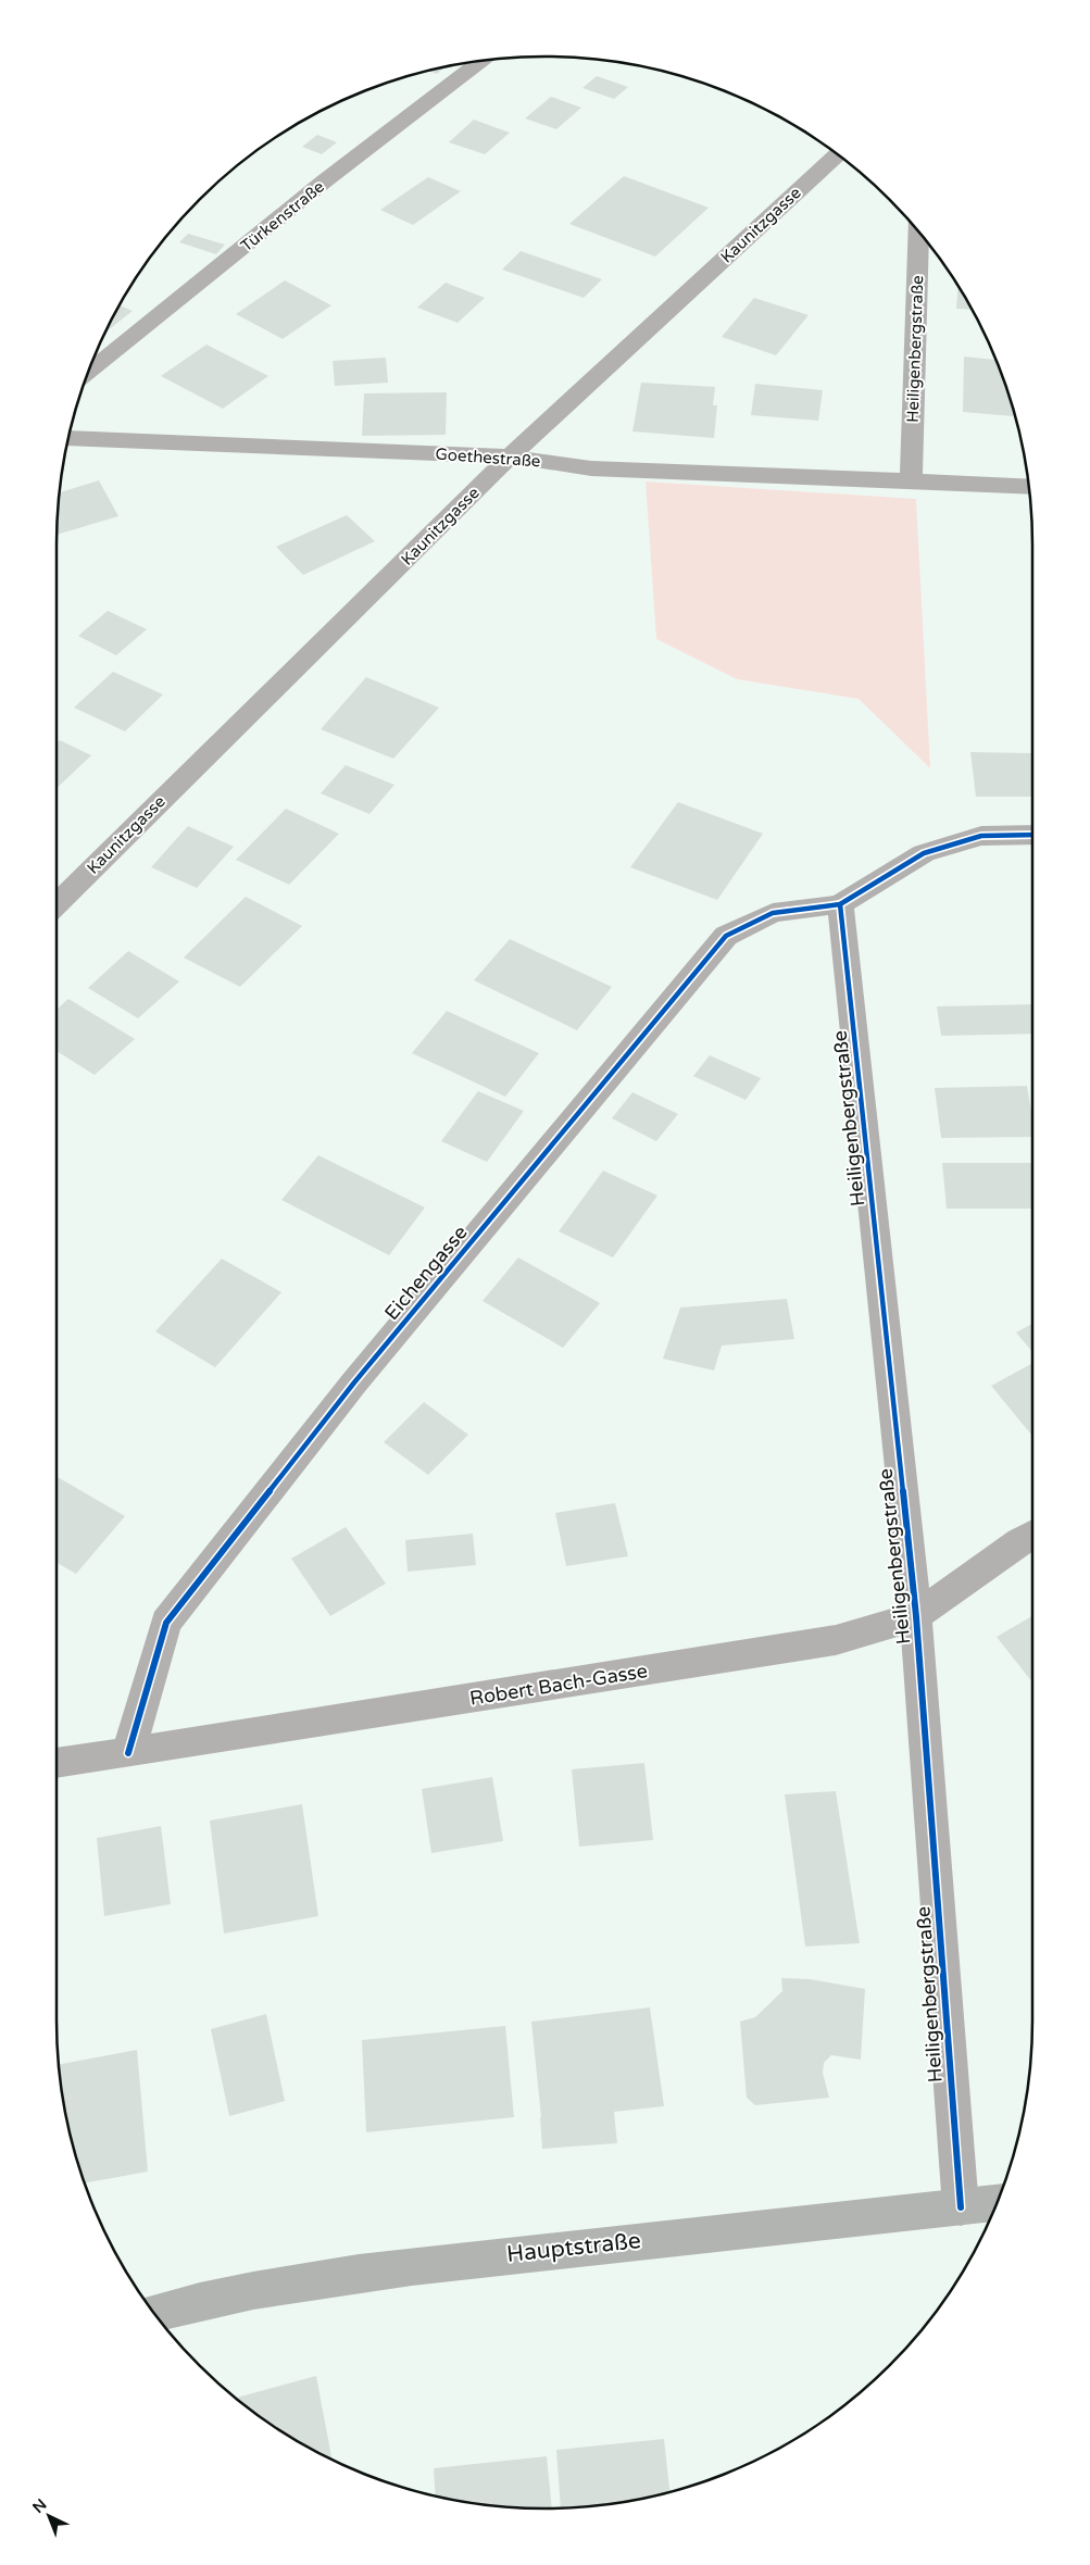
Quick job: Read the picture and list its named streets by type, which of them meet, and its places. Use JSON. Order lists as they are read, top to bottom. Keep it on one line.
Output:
{"streets":{"main road":["Hauptstraße"],"street":["Türkenstraße","Kaunitzgasse","Heiligenbergstraße","Goethestraße","Eichengasse","Robert Bach-Gasse"]},"crossings":[["Kaunitzgasse","Goethestraße"],["Heiligenbergstraße","Goethestraße"],["Heiligenbergstraße","Eichengasse"],["Heiligenbergstraße","Robert Bach-Gasse"],["Heiligenbergstraße","Hauptstraße"],["Eichengasse","Robert Bach-Gasse"]],"north":"top left"}
